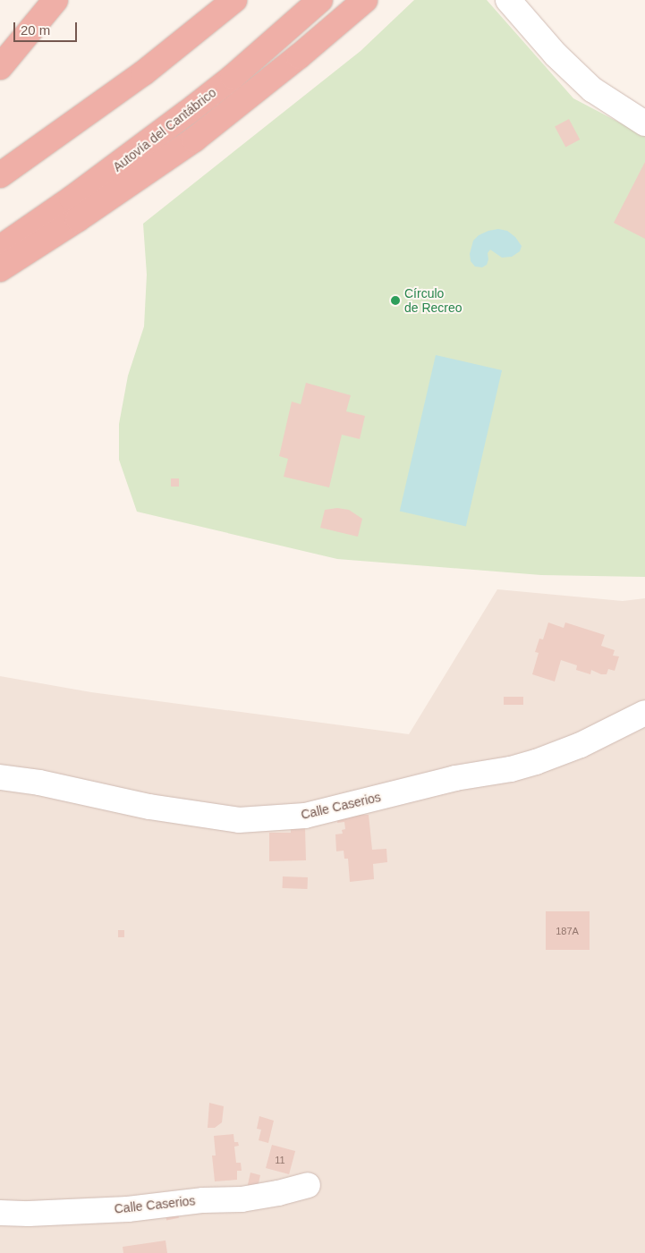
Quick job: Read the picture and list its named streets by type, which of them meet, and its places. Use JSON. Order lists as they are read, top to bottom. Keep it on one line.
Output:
{"streets":{"highway":["Autovía del Cantábrico"],"street":["Calle Caserios"]},"places":["Círculo de Recreo"],"house_numbers":["187A","11"],"scale_bar":"20 m"}
